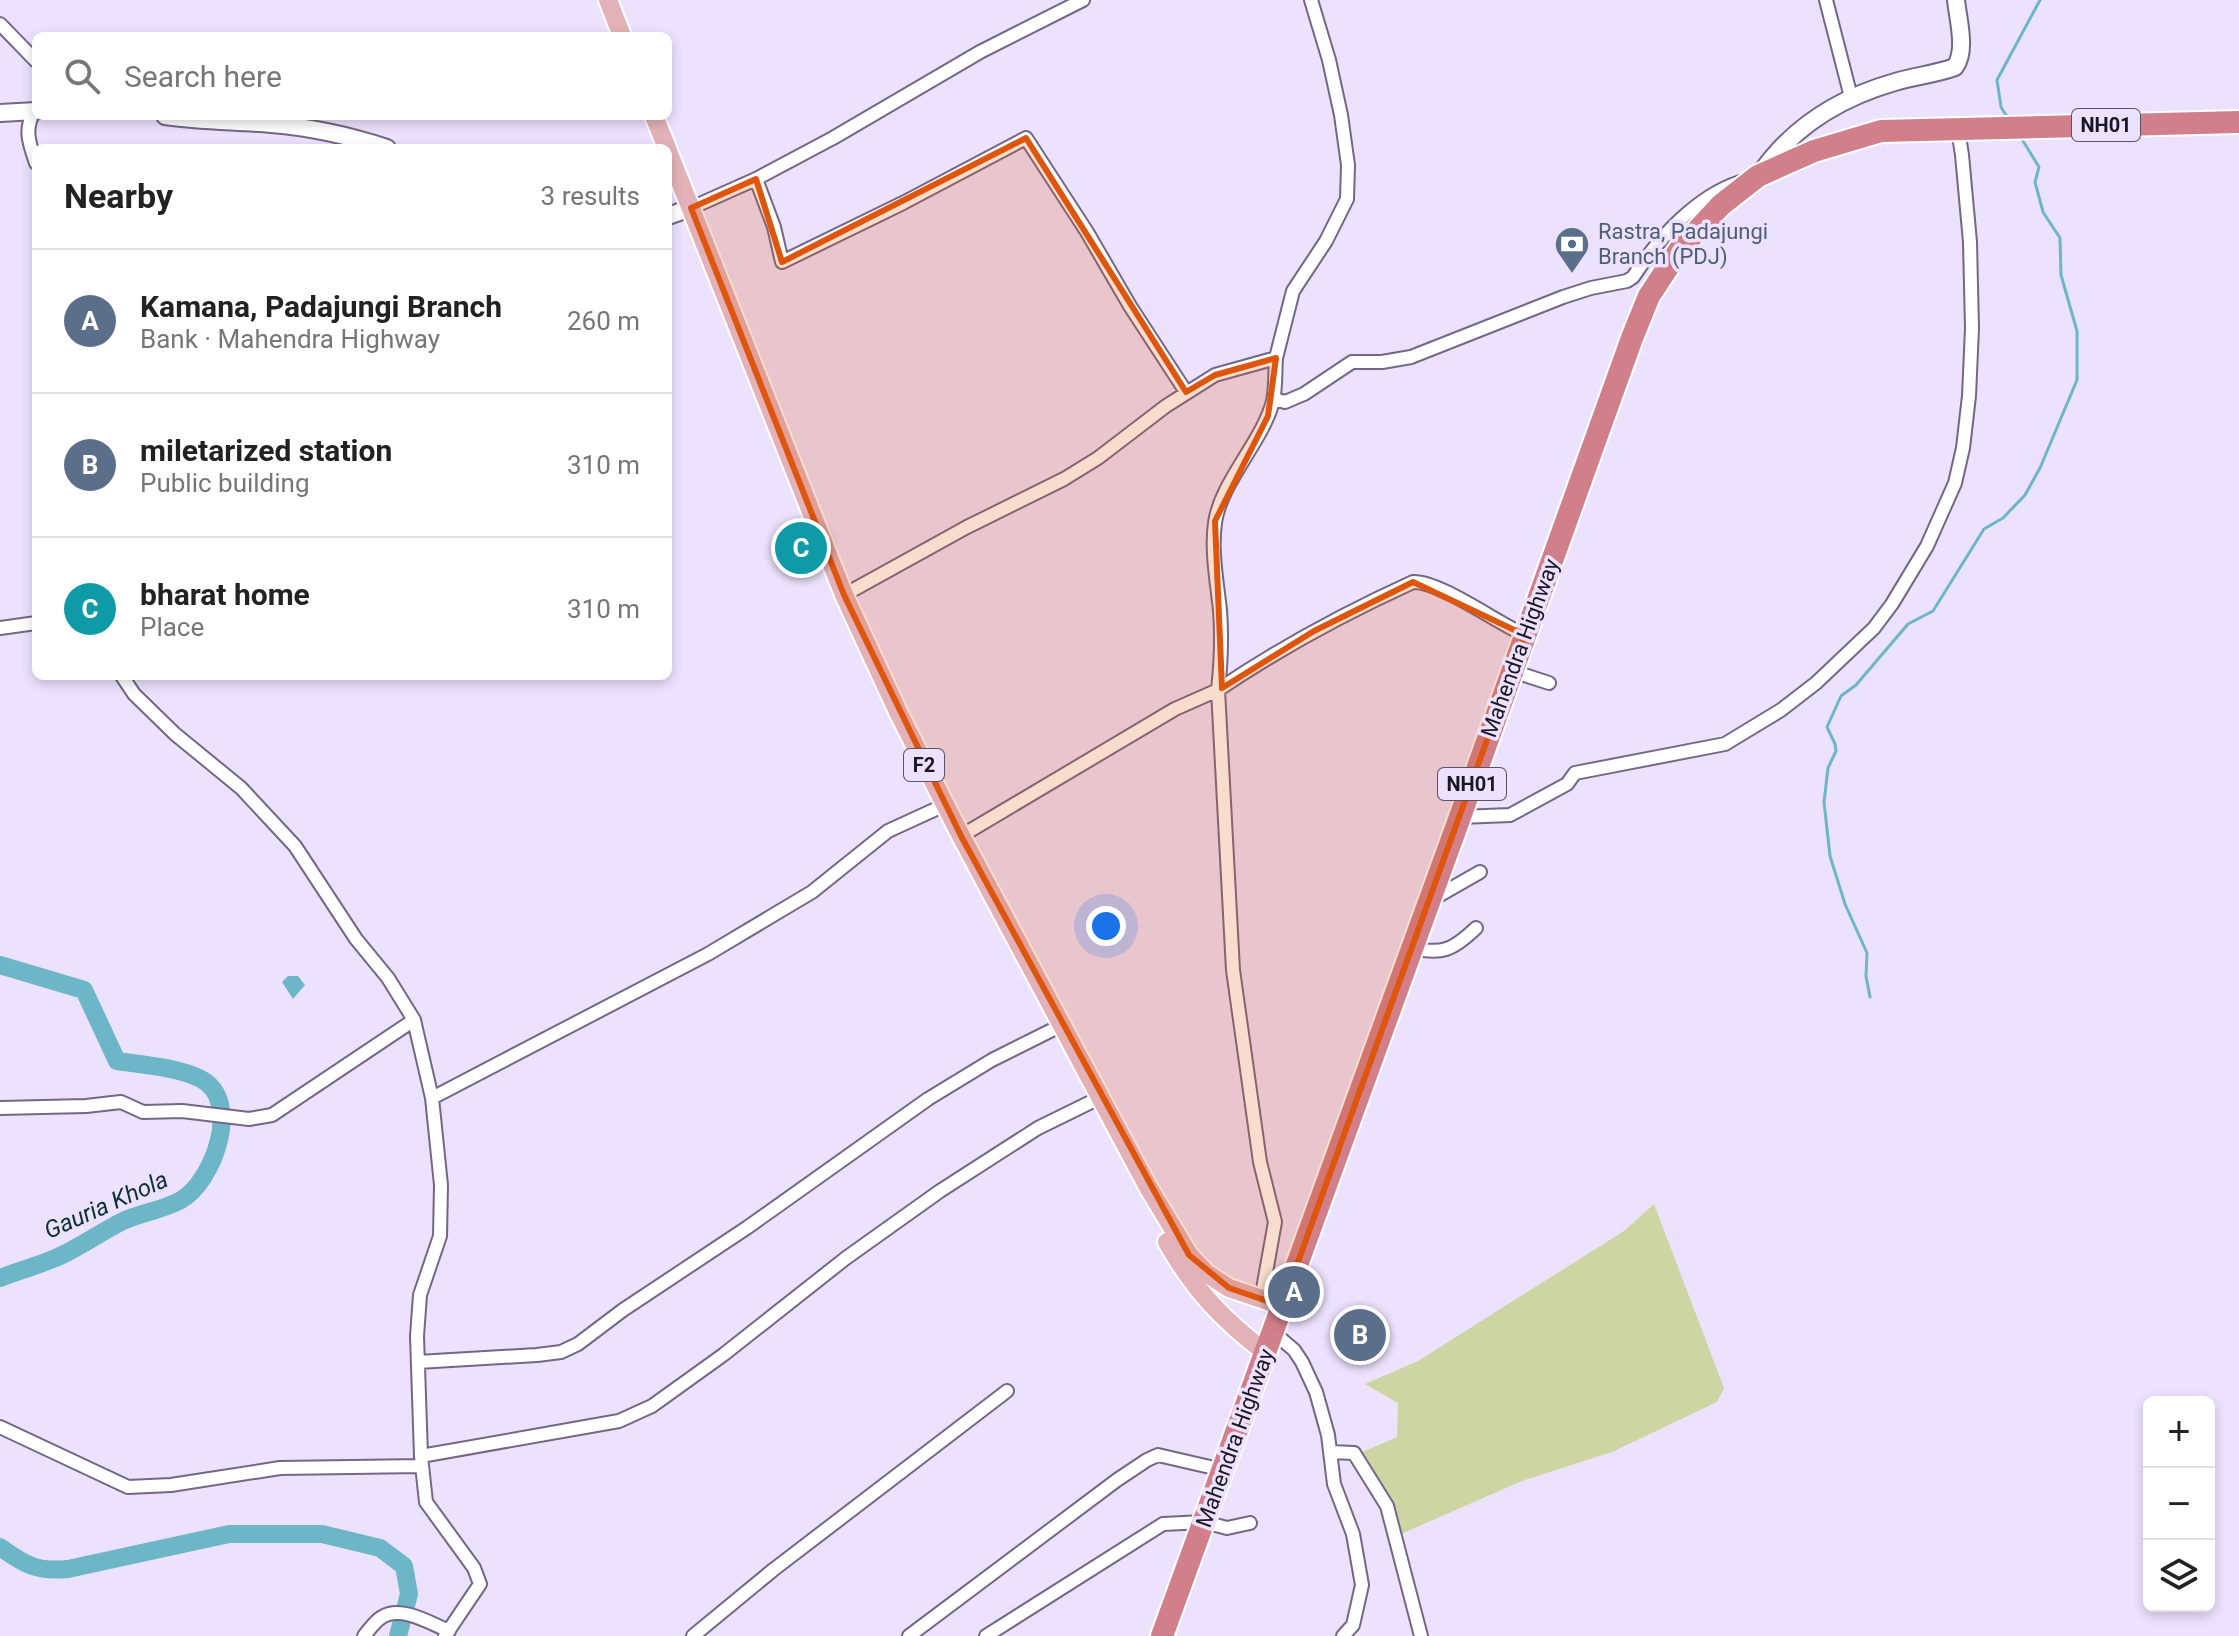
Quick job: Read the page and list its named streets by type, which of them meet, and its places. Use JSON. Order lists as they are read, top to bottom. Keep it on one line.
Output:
{"streets":{"highway":["NH01","Mahendra Highway"],"main road":["F2"]},"crossings":[["NH01","Mahendra Highway"],["Mahendra Highway","F2"]],"water":["Gauria Khola"],"places":{"bank":["Rastra, Padajungi Branch (PDJ)"]},"page":{"search":"Search here","heading":["Nearby","3 results"],"list":[{"mark":"A","name":"Kamana, Padajungi Branch","note":"Bank · Mahendra Highway","value":"260 m"},{"mark":"B","name":"miletarized station","note":"Public building","value":"310 m"},{"mark":"C","name":"bharat home","note":"Place","value":"310 m"}],"pins":["C","A","B"],"map_buttons":["+","−"]}}
